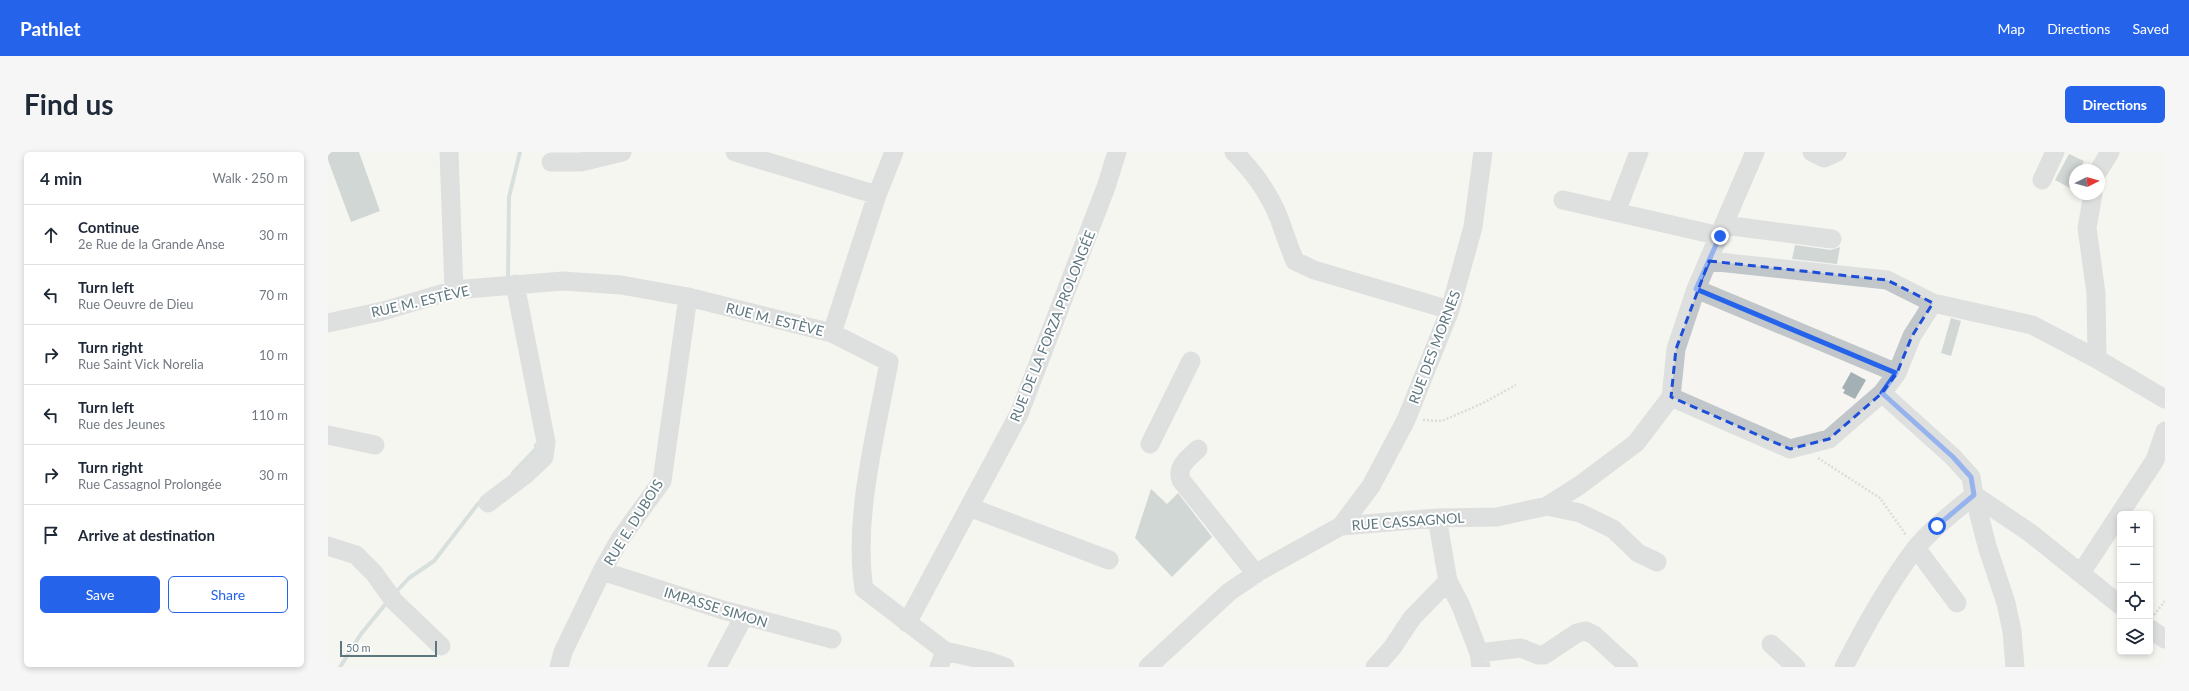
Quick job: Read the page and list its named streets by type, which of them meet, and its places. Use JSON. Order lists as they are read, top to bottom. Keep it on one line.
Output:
{"streets":{"street":["RUE M. ESTÈVE","RUE DE LA FORZA PROLONGÉE","RUE DES MORNES","RUE CASSAGNOL","RUE E. DUBOIS","IMPASSE SIMON"]},"crossings":[["RUE M. ESTÈVE","RUE DE LA FORZA PROLONGÉE"],["RUE M. ESTÈVE","RUE E. DUBOIS"],["RUE DES MORNES","RUE CASSAGNOL"],["RUE E. DUBOIS","IMPASSE SIMON"]],"scale_bar":"50 m","north":"right","page":{"header":"Pathlet","nav":["Map","Directions","Saved"],"buttons":["Directions",["Save","Share"]],"title":"Find us","heading":["4 min","Walk · 250 m"],"list":[["Continue","2e Rue de la Grande Anse","30 m"],["Turn left","Rue Oeuvre de Dieu","70 m"],["Turn right","Rue Saint Vick Norelia","10 m"],["Turn left","Rue des Jeunes","110 m"],["Turn right","Rue Cassagnol Prolongée","30 m"],"Arrive at destination"],"map_buttons":["+","−"],"scale":"50 m"}}
